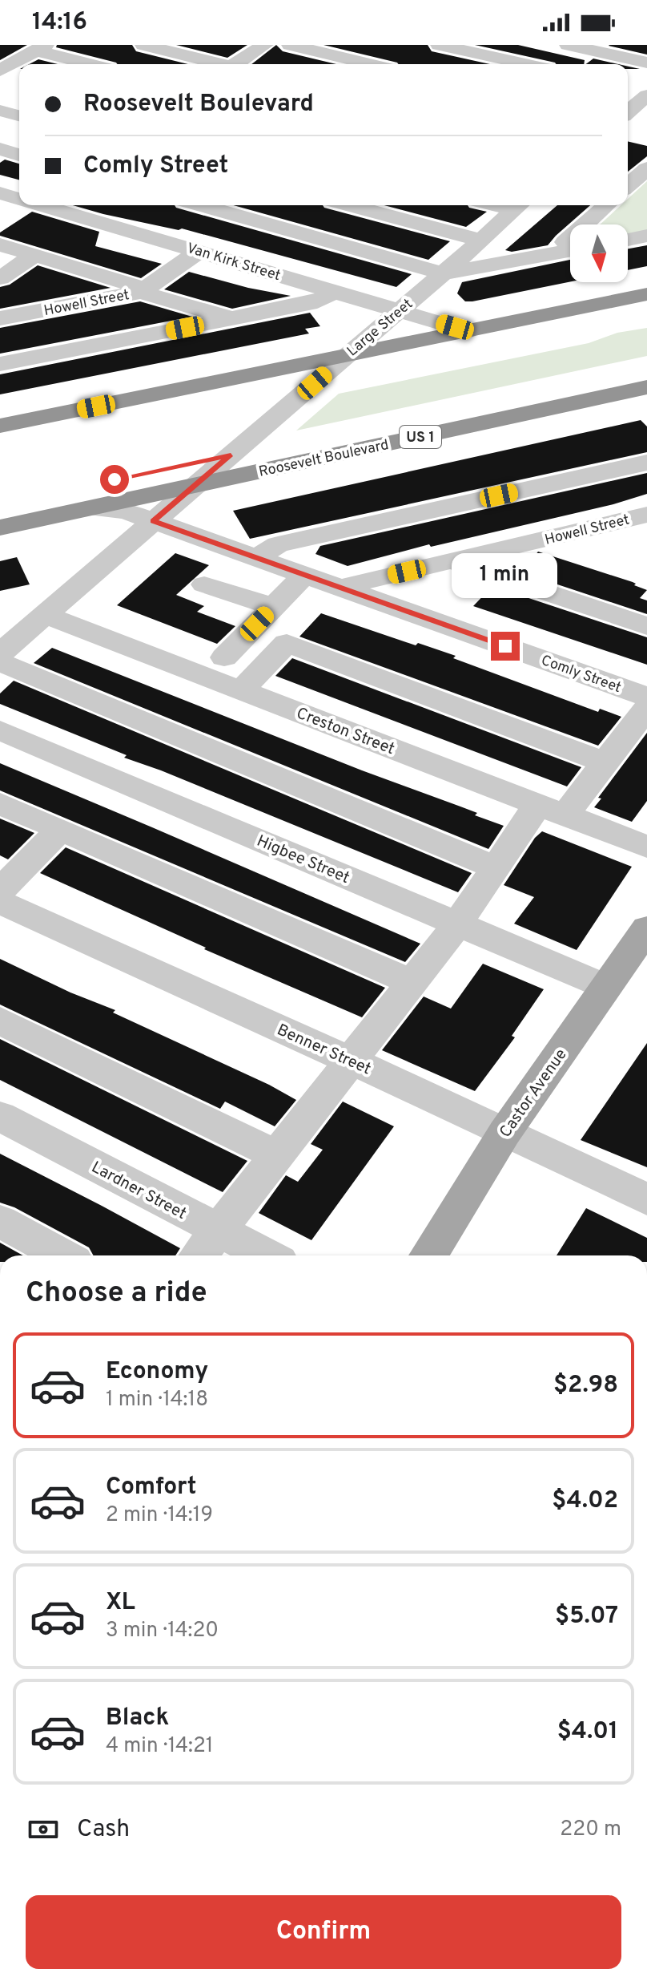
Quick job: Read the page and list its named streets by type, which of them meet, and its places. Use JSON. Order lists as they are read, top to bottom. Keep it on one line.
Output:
{"streets":{"highway":["US 1","Roosevelt Boulevard"],"main road":["Castor Avenue"],"street":["Van Kirk Street","Howell Street","Large Street","Comly Street","Creston Street","Higbee Street","Benner Street","Lardner Street"]},"crossings":[["Van Kirk Street","Howell Street"],["Van Kirk Street","Large Street"],["Howell Street","Comly Street"],["Large Street","Roosevelt Boulevard"],["Large Street","Comly Street"],["Large Street","Creston Street"],["Roosevelt Boulevard","Comly Street"],["Higbee Street","Castor Avenue"],["Benner Street","Castor Avenue"]],"north":"bottom","page":{"status":"14:16","banner":["Roosevelt Boulevard","Comly Street"],"bubble":"1 min","heading":"Choose a ride","list":[{"name":"Economy","note":"1 min · 14:18","value":"$2.98"},{"name":"Comfort","note":"2 min · 14:19","value":"$4.02"},{"name":"XL","note":"3 min · 14:20","value":"$5.07"},{"name":"Black","note":"4 min · 14:21","value":"$4.01"}],"pay":["Cash","220 m"],"buttons":"Confirm"}}
